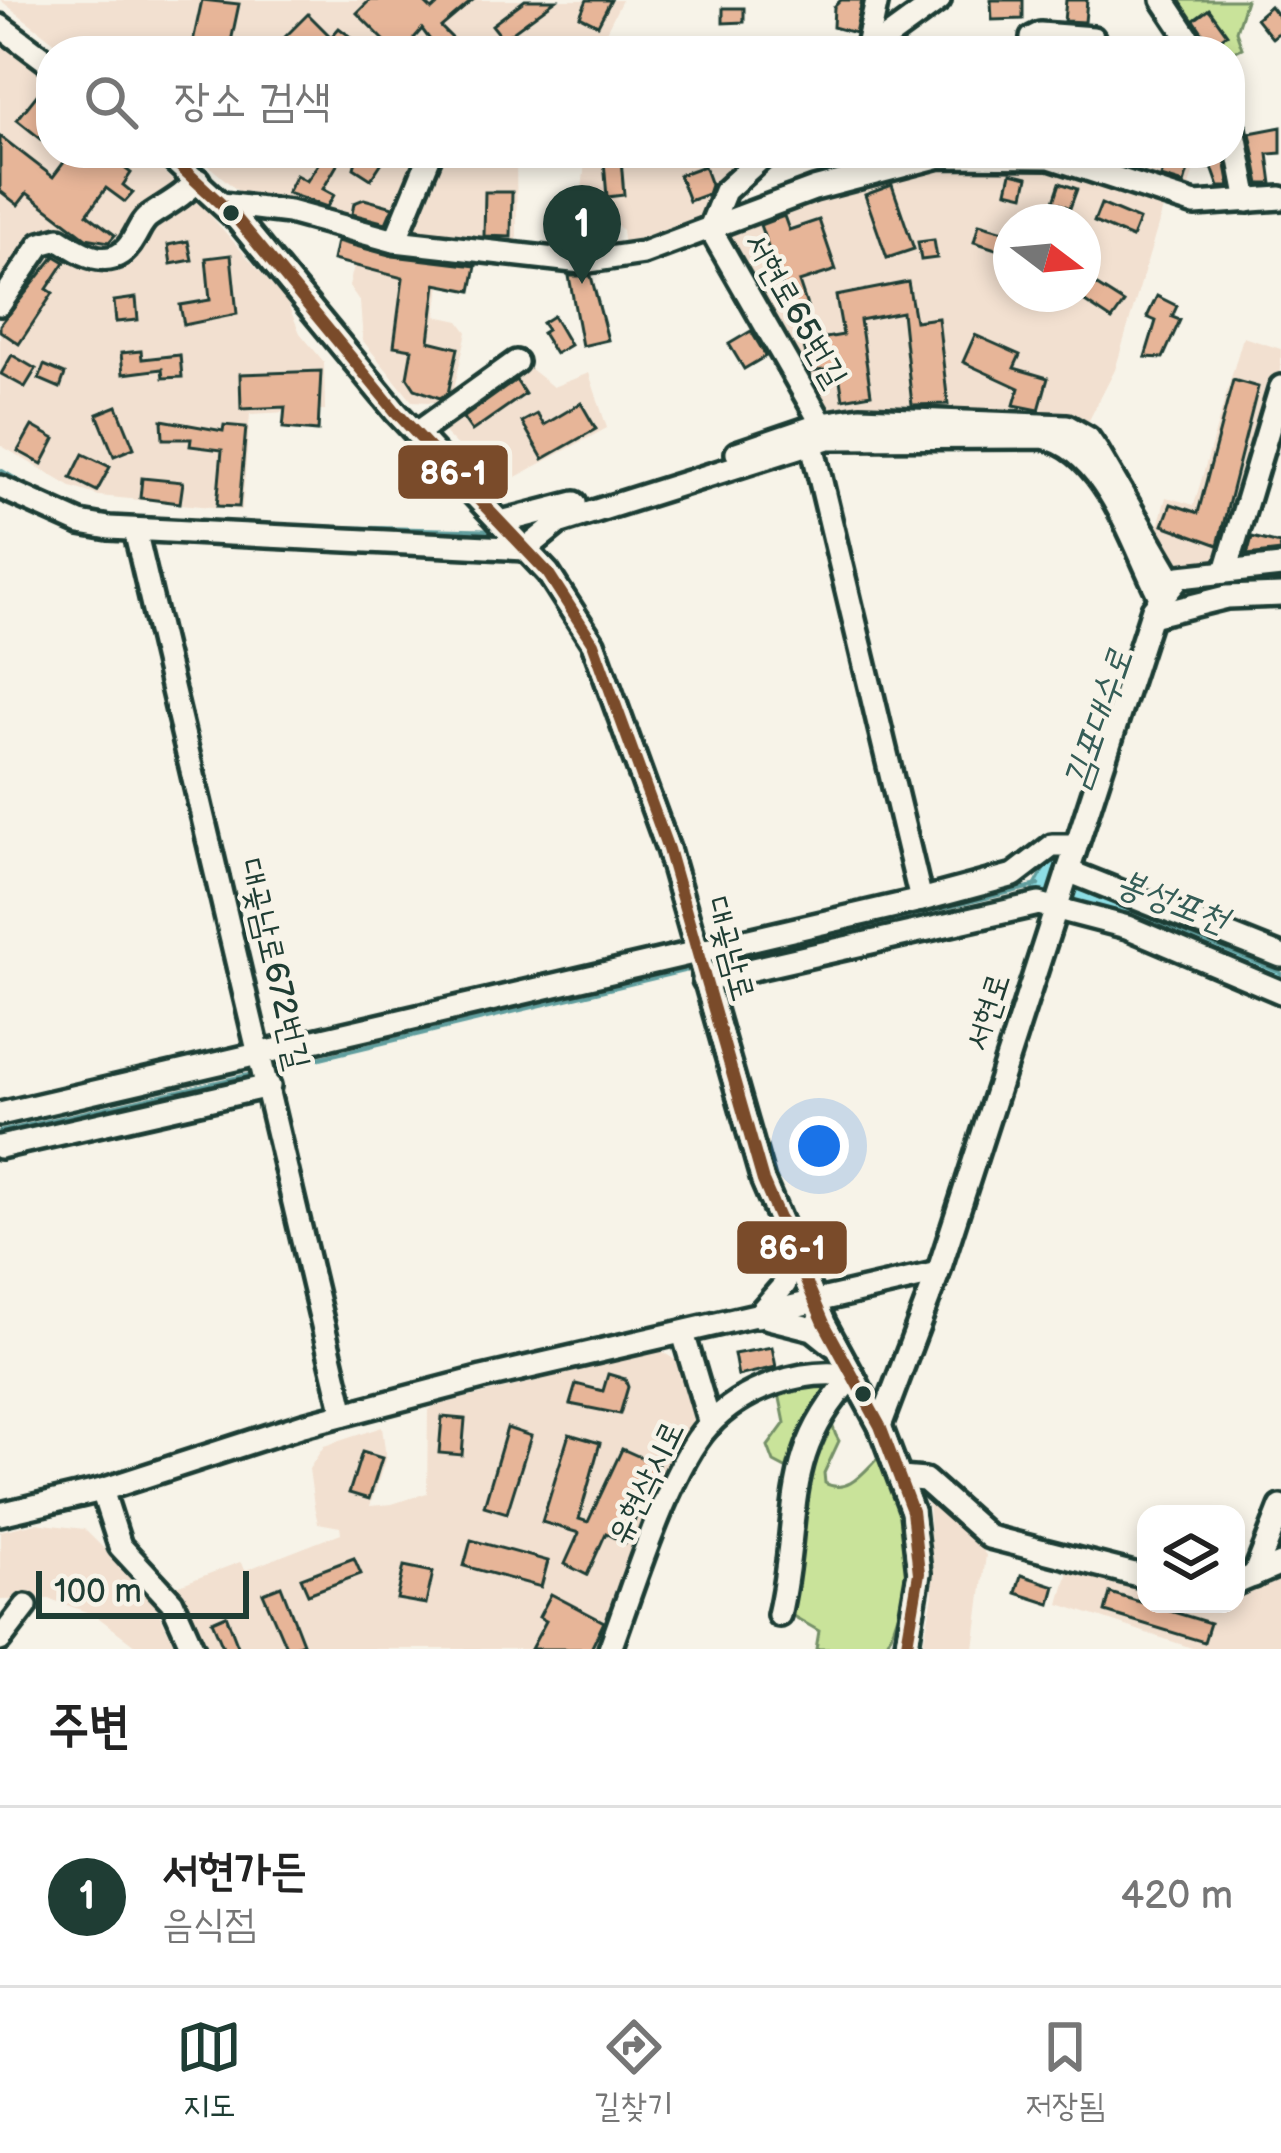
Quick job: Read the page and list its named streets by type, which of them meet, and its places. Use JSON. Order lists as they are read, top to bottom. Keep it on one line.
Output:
{"streets":{"street":["서현로65번길","대곶남로","대곶남로672번길","서현로","유현삭시로"]},"crossings":[["서현로65번길","대곶남로"],["대곶남로","서현로"],["대곶남로","유현삭시로"]],"water":["김포대수로","봉성포천"],"lines":["transit line 86-1"],"scale_bar":"100 m","north":"right","page":{"search":"장소 검색","pins":"1","scale":"100 m","heading":"주변","list":[{"mark":"1","name":"서현가든","note":"음식점","value":"420 m"}],"nav":["지도","길찾기","저장됨"]}}
